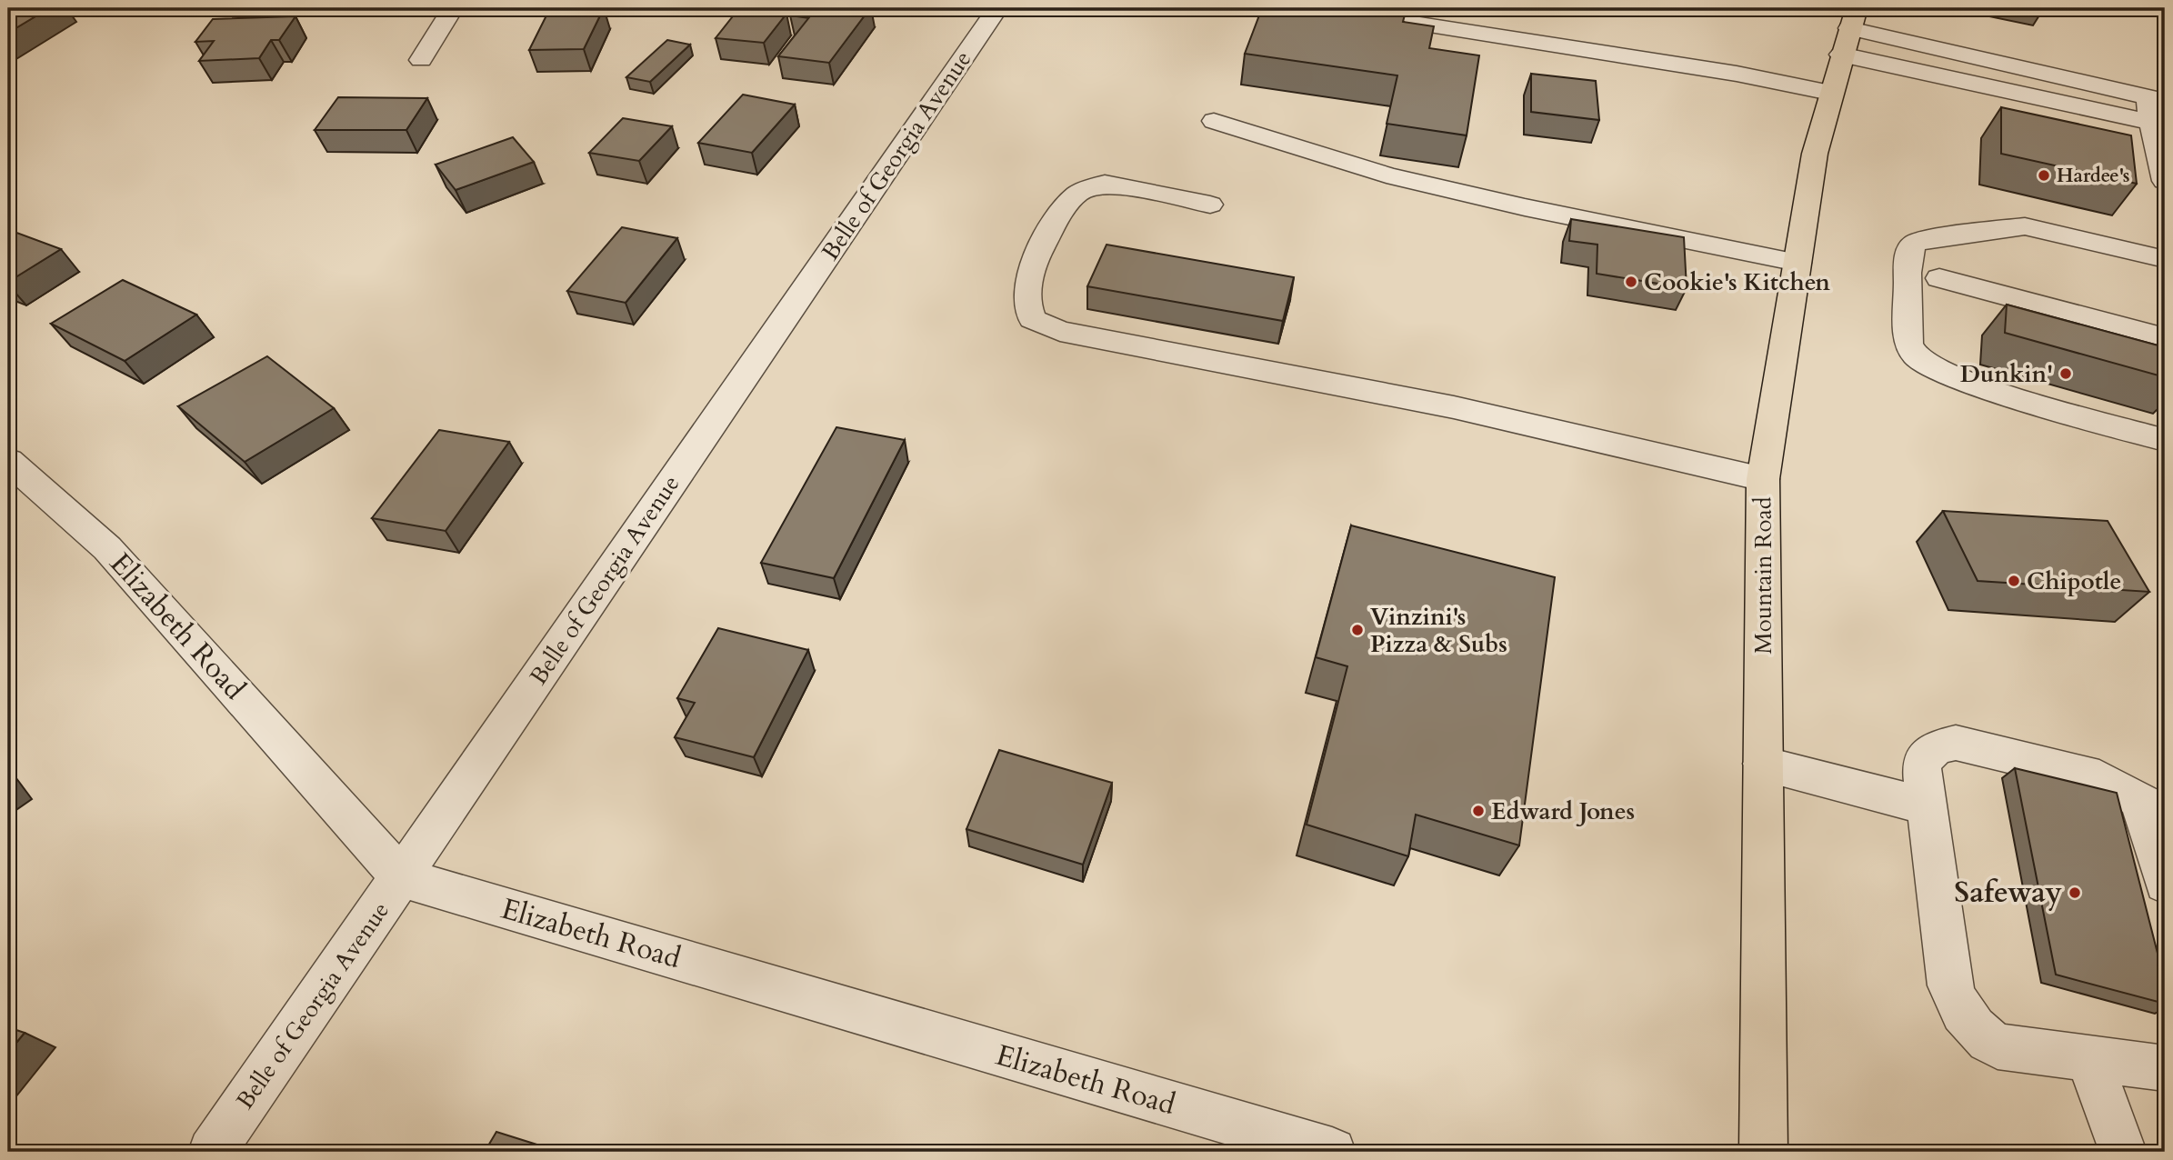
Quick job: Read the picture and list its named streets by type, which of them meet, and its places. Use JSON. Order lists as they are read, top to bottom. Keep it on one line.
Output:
{"streets":{"main road":["Mountain Road"],"street":["Belle of Georgia Avenue","Elizabeth Road"]},"crossings":[["Belle of Georgia Avenue","Elizabeth Road"]],"places":["Hardee's","Cookie's Kitchen","Dunkin'","Chipotle","Vinzini's Pizza & Subs","Edward Jones","Safeway"]}
